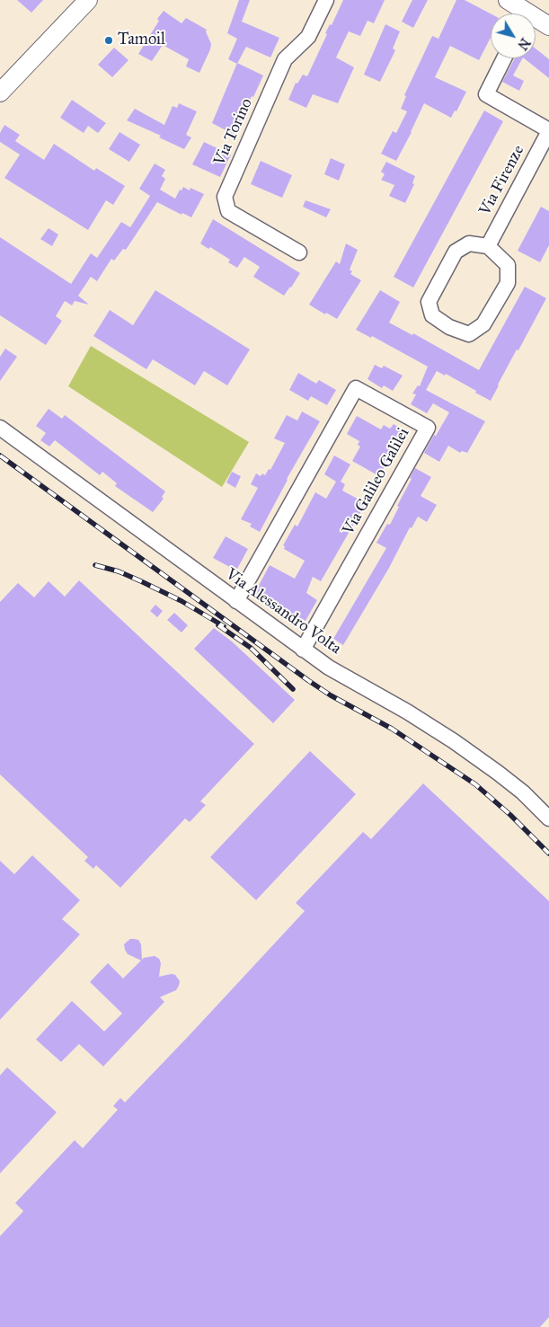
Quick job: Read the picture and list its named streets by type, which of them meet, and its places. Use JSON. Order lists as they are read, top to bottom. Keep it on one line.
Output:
{"streets":{"street":["Via Torino","Via Firenze","Via Galileo Galilei","Via Alessandro Volta"]},"crossings":[["Via Galileo Galilei","Via Alessandro Volta"]],"places":["Tamoil"],"north":"bottom right"}
